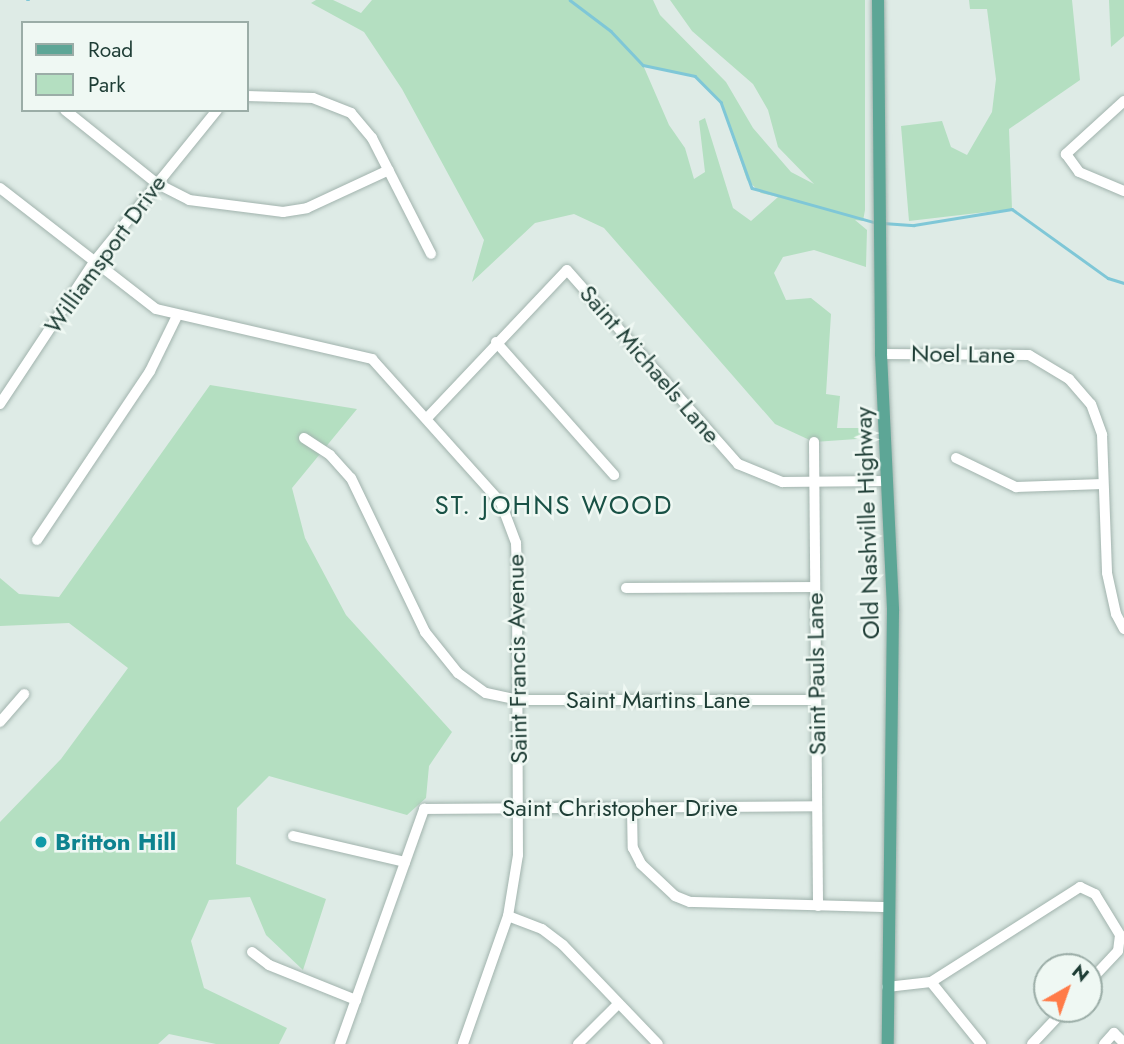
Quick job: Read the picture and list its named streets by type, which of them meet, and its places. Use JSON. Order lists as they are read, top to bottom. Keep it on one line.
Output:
{"streets":{"main road":["Old Nashville Highway"],"street":["Williamsport Drive","Noel Lane","Saint Michaels Lane","Saint Francis Avenue","Saint Pauls Lane","Saint Martins Lane","Saint Christopher Drive"]},"crossings":[["Williamsport Drive","Saint Francis Avenue"],["Noel Lane","Old Nashville Highway"],["Saint Michaels Lane","Old Nashville Highway"],["Saint Michaels Lane","Saint Francis Avenue"],["Saint Michaels Lane","Saint Pauls Lane"],["Saint Francis Avenue","Saint Martins Lane"],["Saint Francis Avenue","Saint Christopher Drive"],["Saint Pauls Lane","Saint Martins Lane"],["Saint Pauls Lane","Saint Christopher Drive"]],"districts":["ST. JOHNS WOOD"],"places":["Britton Hill"],"legend":["Road","Park"],"north":"top right"}
